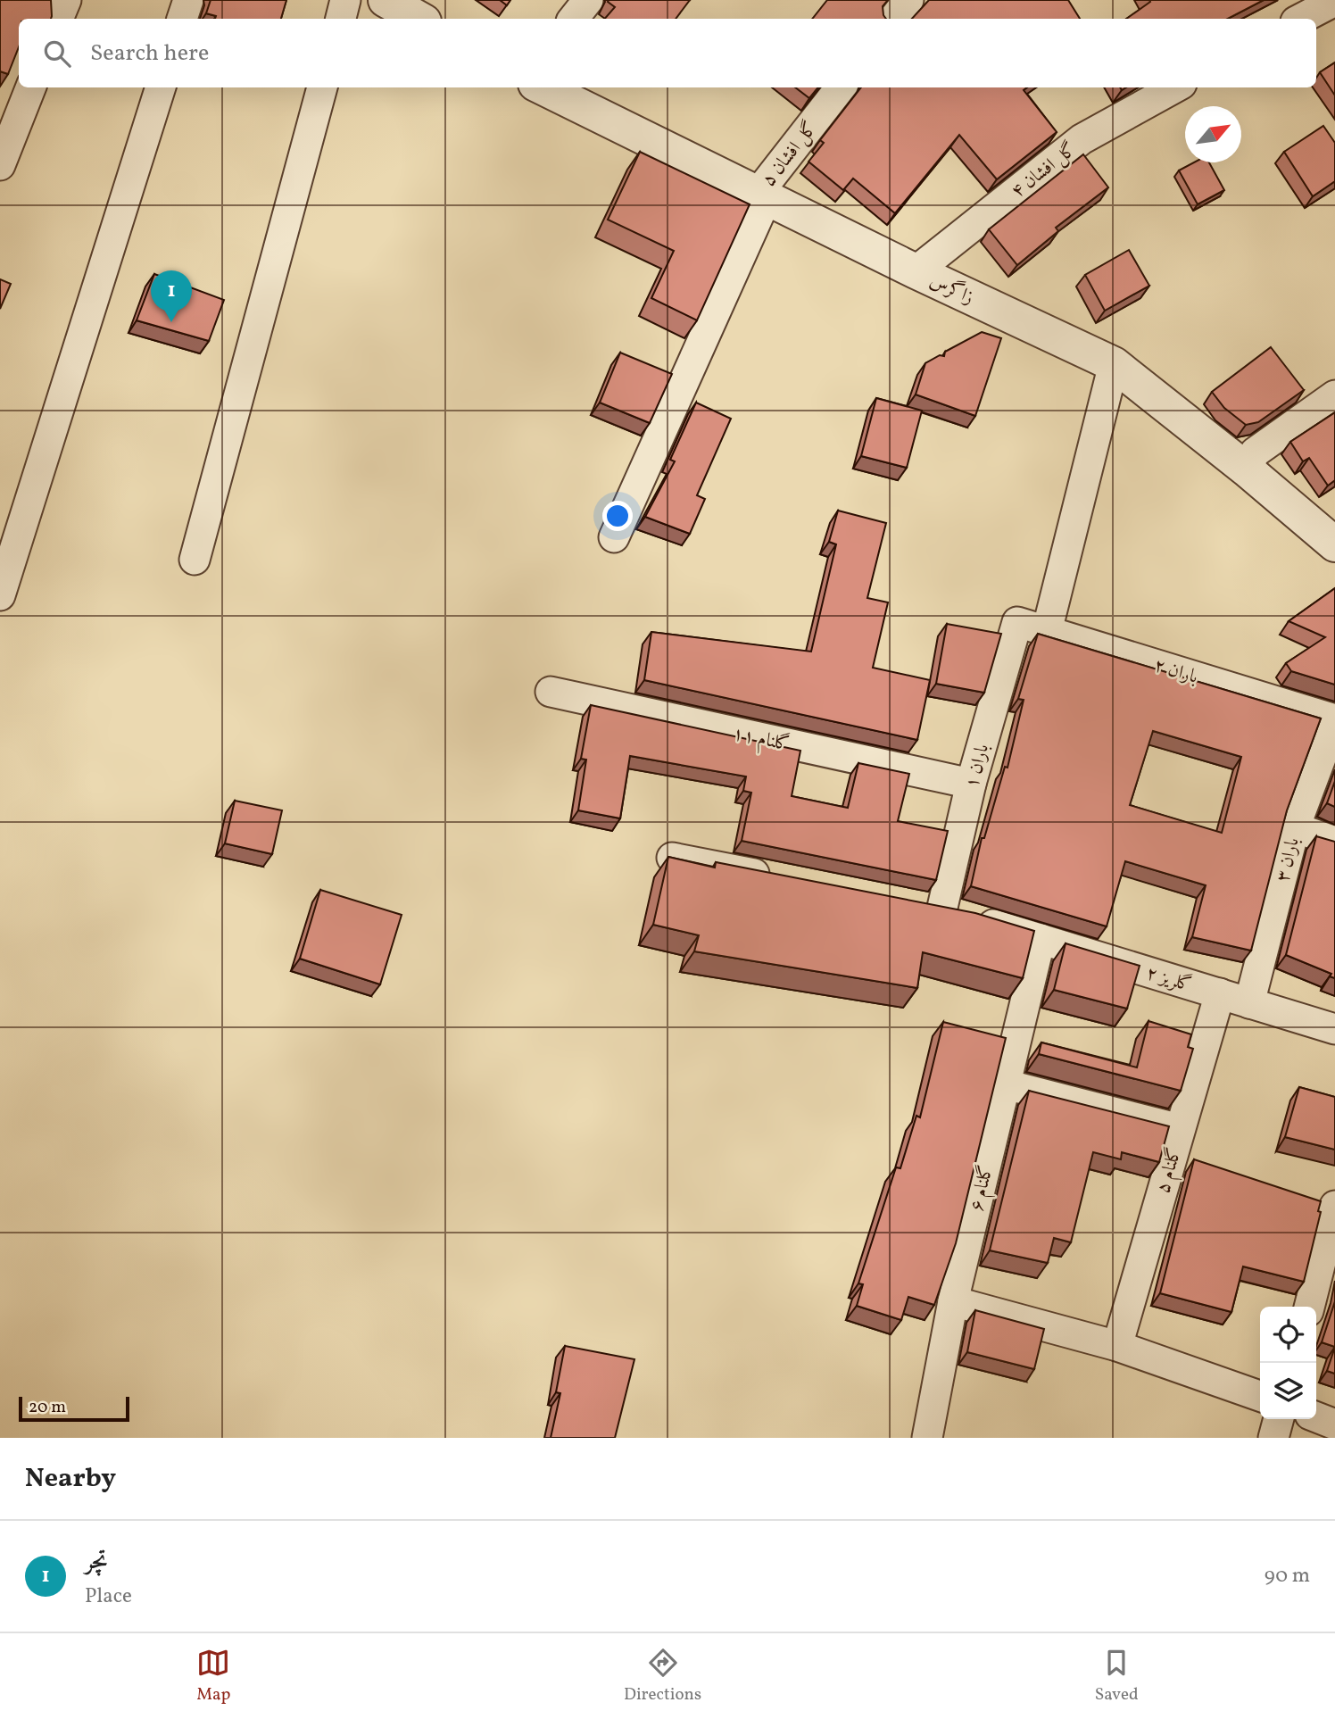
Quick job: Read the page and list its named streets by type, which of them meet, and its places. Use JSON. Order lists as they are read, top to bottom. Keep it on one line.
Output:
{"streets":{"street":["گل افشان ۵","گل افشان ۴","زاگرس","باران ۲","گلنام ۱۱","باران ۱","باران ۳","گلریز ۲","گلنام ۵","گلنام ۶"]},"crossings":[["گل افشان ۵","زاگرس"],["گل افشان ۴","زاگرس"],["باران ۲","باران ۱"],["باران ۲","باران ۳"],["گلنام ۱۱","باران ۱"],["باران ۱","گلریز ۲"],["باران ۳","گلریز ۲"],["گلریز ۲","گلنام ۵"],["گلریز ۲","گلنام ۶"]],"scale_bar":"20 m","north":"top right","page":{"search":"Search here","pins":"1","scale":"20 m","heading":"Nearby","list":[{"mark":"1","name":"تچر","note":"Place","value":"90 m"}],"nav":["Map","Directions","Saved"]}}
